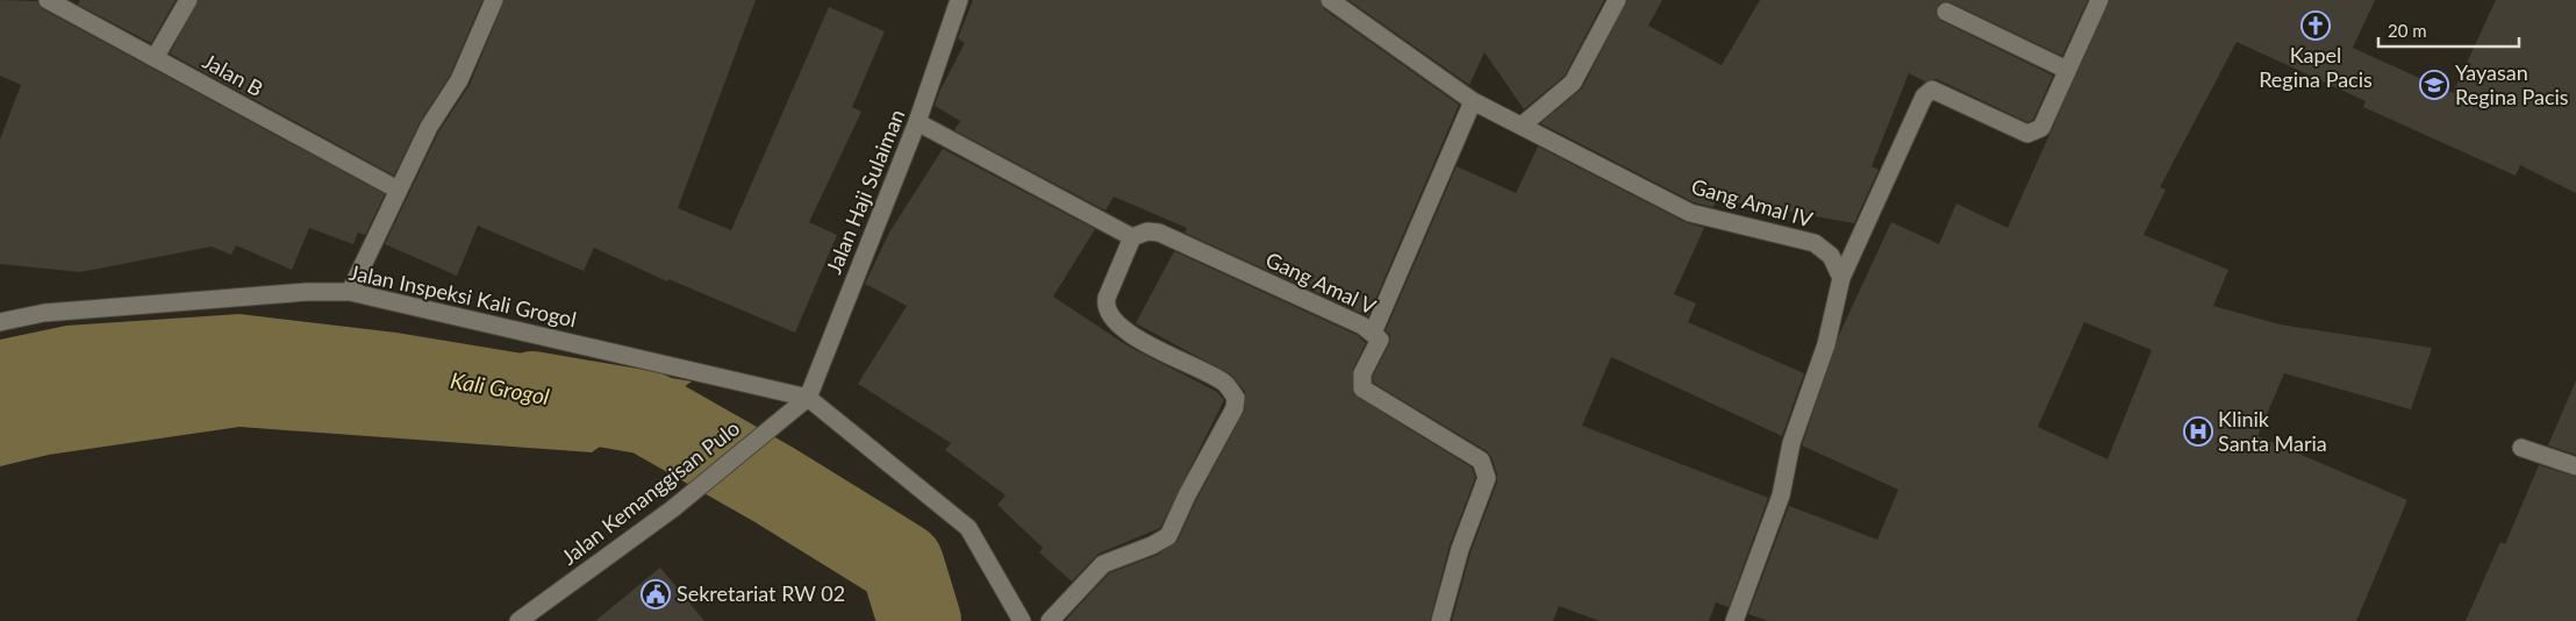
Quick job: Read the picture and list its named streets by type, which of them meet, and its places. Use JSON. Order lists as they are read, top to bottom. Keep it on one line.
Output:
{"streets":{"street":["Jalan B","Jalan Haji Sulaiman","Gang Amal IV","Gang Amal V","Jalan Inspeksi Kali Grogol","Jalan Kemanggisan Pulo"]},"crossings":[["Jalan Haji Sulaiman","Jalan Inspeksi Kali Grogol"],["Jalan Haji Sulaiman","Jalan Kemanggisan Pulo"],["Jalan Inspeksi Kali Grogol","Jalan Kemanggisan Pulo"]],"water":["Kali Grogol"],"places":{"church":["Kapel Regina Pacis"],"school or university":["Yayasan Regina Pacis"],"hospital":["Klinik Santa Maria"],"public building":["Sekretariat RW 02"]},"scale_bar":"20 m"}
